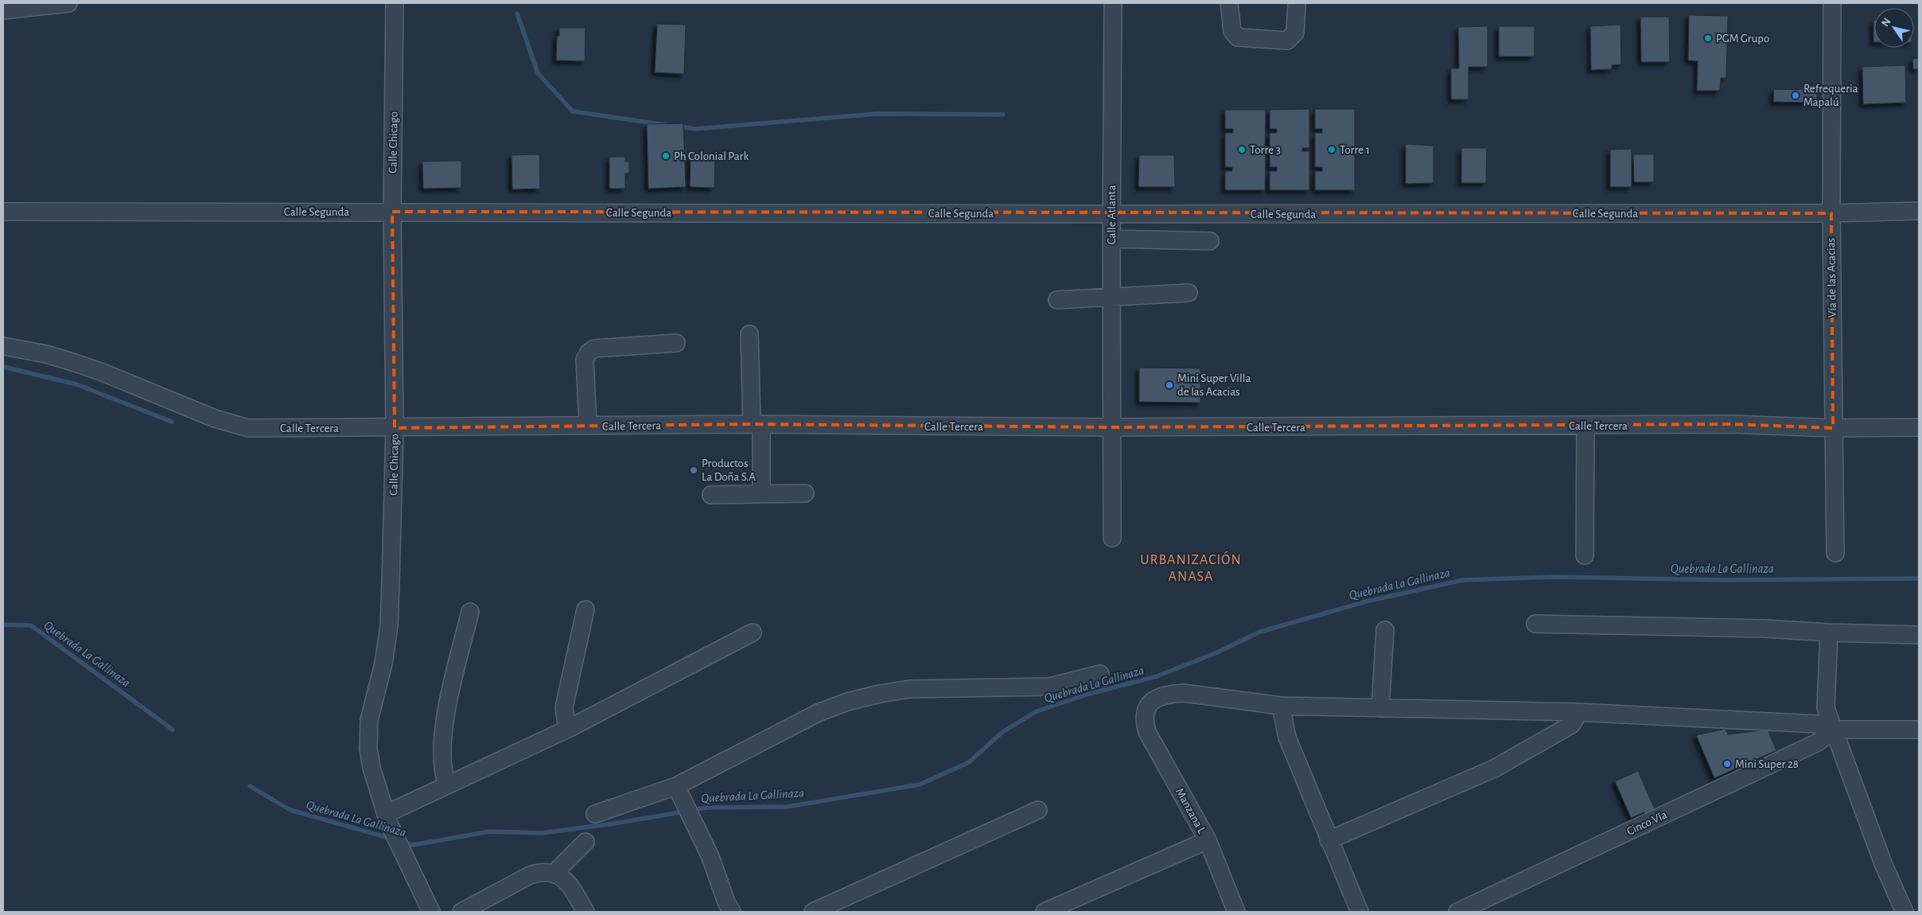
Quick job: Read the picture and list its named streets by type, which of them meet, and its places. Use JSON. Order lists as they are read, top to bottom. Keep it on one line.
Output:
{"streets":{"street":["Calle Chicago","Calle Segunda","Calle Atlanta","Vía de las Acacias","Calle Tercera","Manzana L","Cinco Vía"]},"crossings":[["Calle Chicago","Calle Segunda"],["Calle Chicago","Calle Tercera"],["Calle Segunda","Calle Atlanta"],["Calle Segunda","Vía de las Acacias"],["Calle Atlanta","Calle Tercera"],["Vía de las Acacias","Calle Tercera"]],"districts":["URBANIZACIÓN ANASA"],"water":["Quebrada La Gallinaza"],"places":["PGM Grupo","Refrequeria Mapalú","Torre 3","Torre 1","Ph Colonial Park","Mini Super Villa de las Acacias","Productos La Doña S.A","Mini Super 28"],"north":"top left"}
